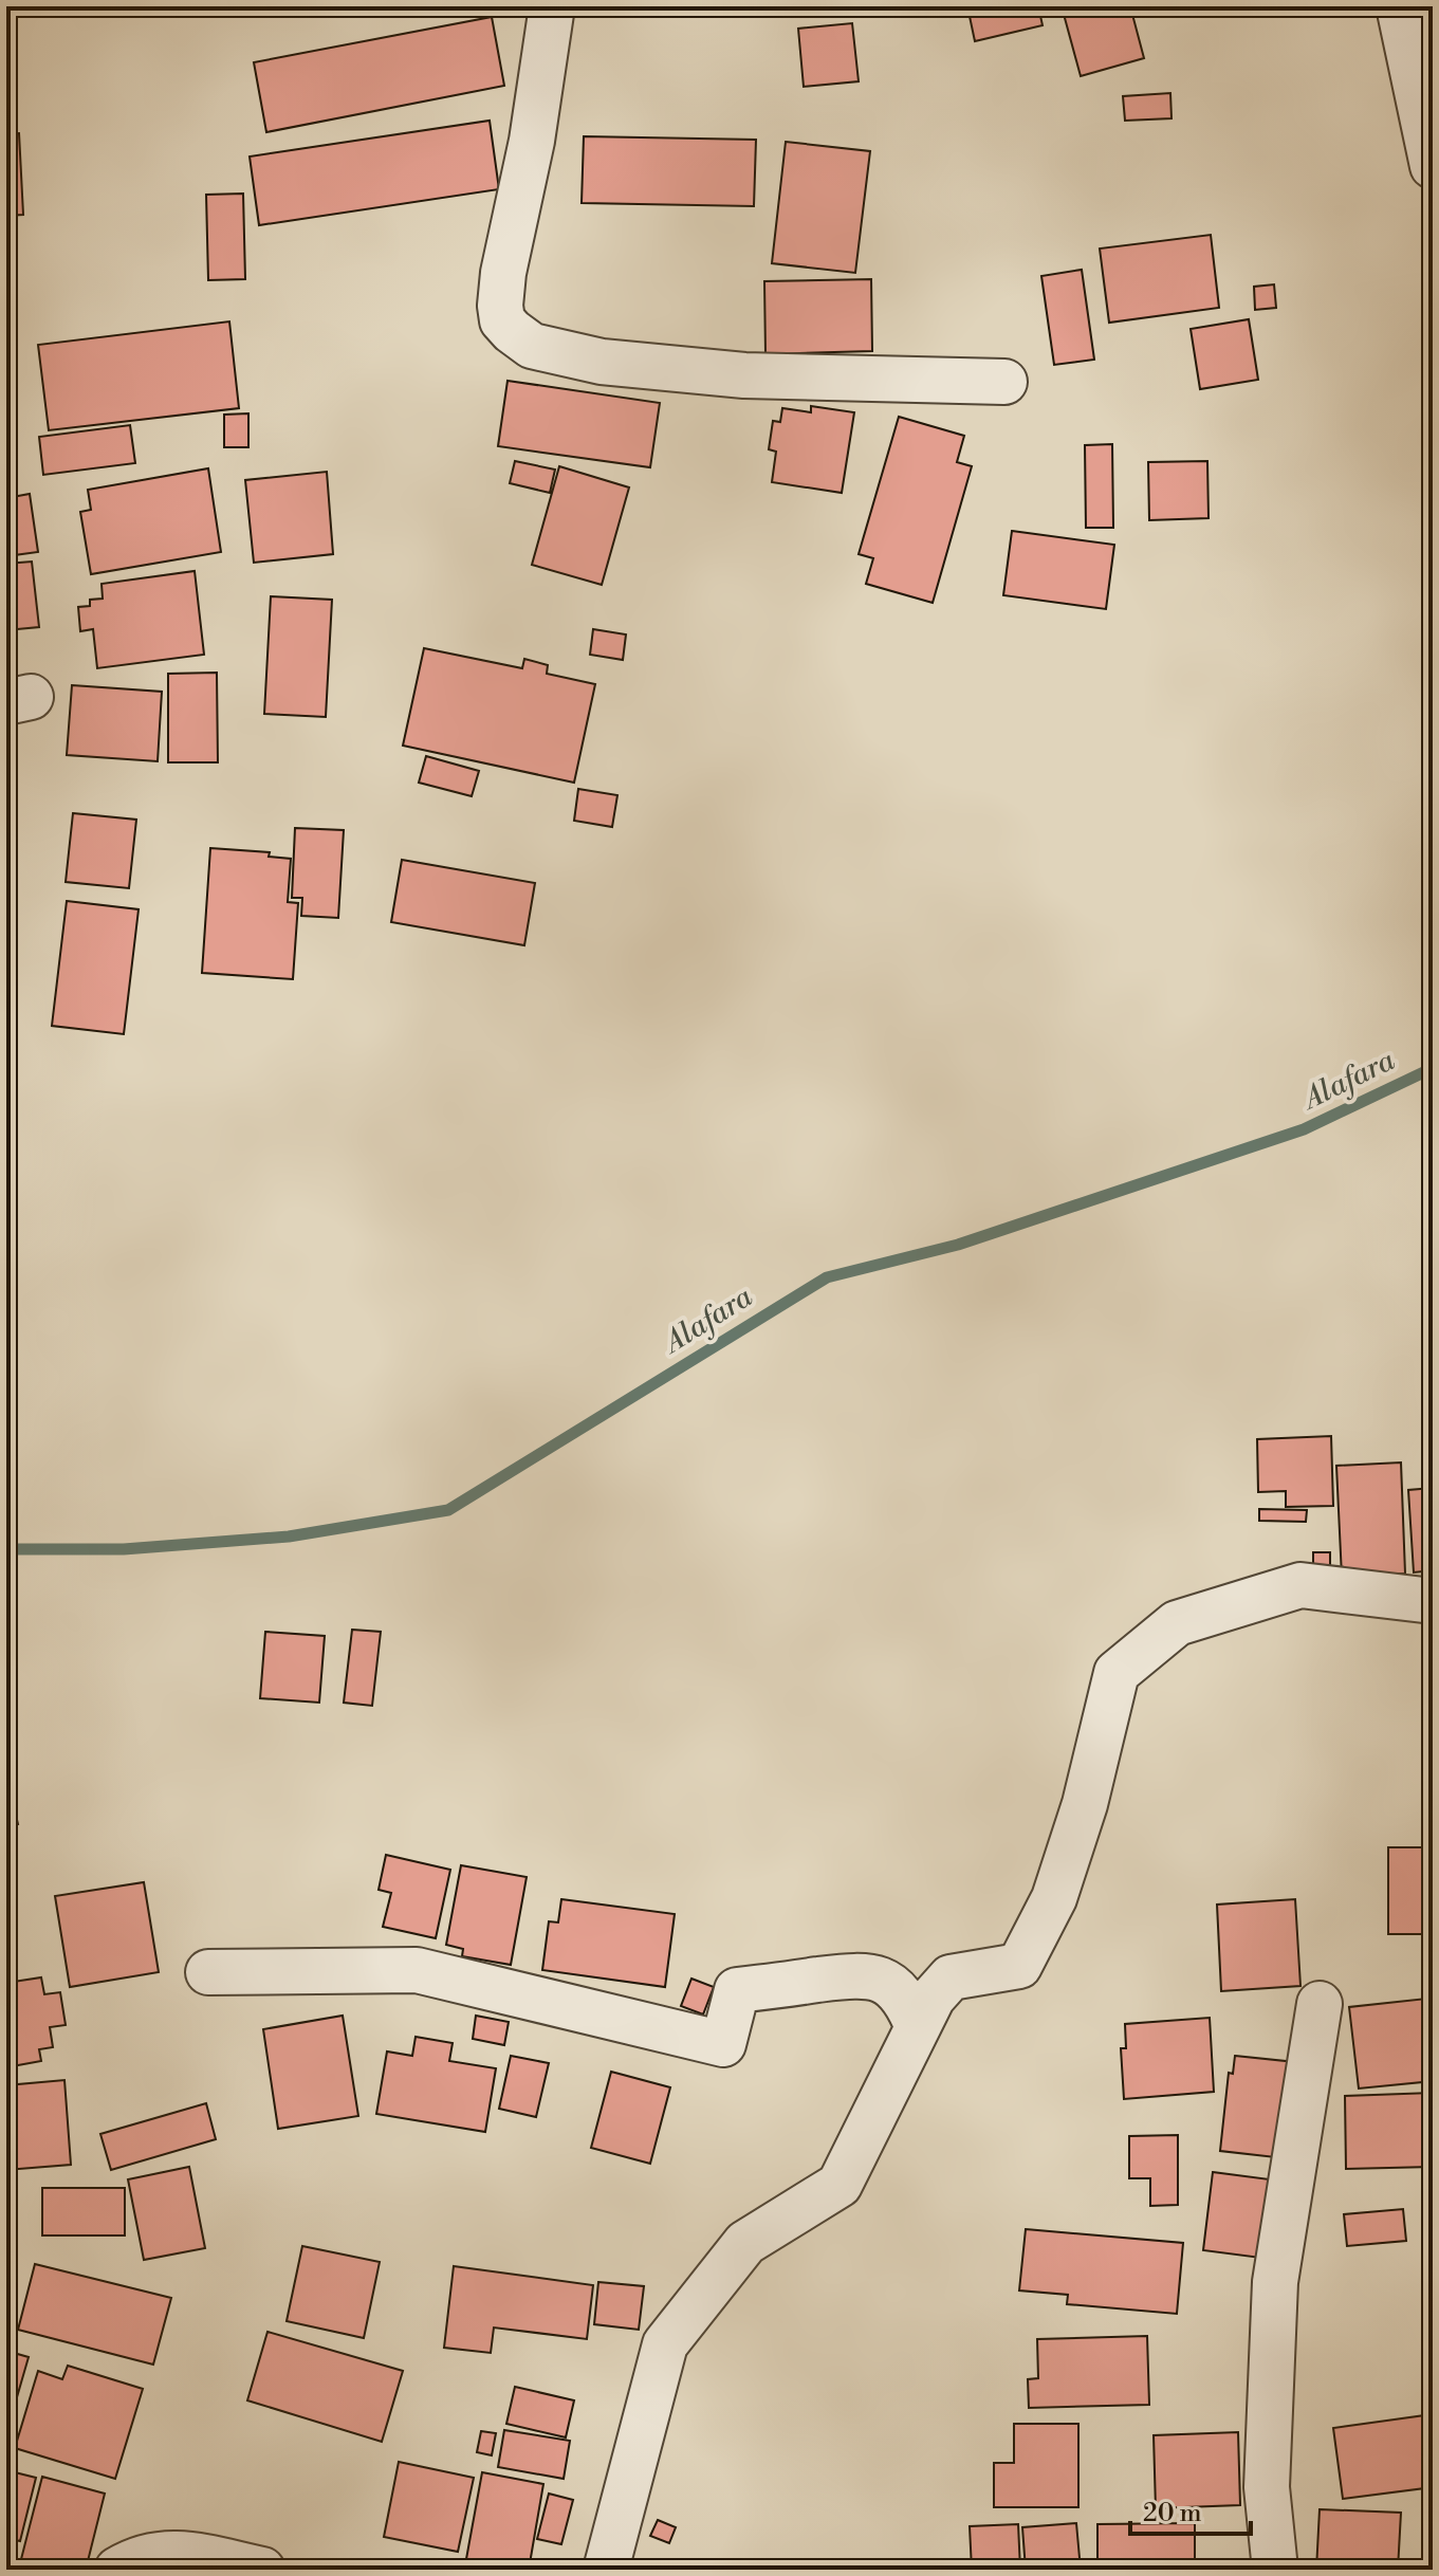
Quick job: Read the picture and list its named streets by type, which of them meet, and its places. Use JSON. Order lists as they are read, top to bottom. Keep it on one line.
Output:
{"water":["Alafara"],"scale_bar":"20 m"}
